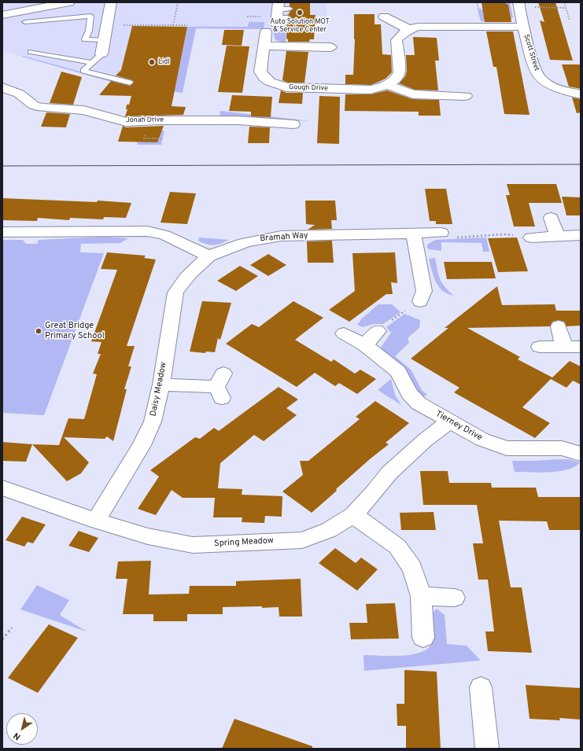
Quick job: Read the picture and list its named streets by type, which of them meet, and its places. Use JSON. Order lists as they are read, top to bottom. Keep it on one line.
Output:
{"streets":{"main road":["Scott Street","Gough Drive","Jonah Drive","Bramah Way","Daisy Meadow","Tierney Drive","Spring Meadow"]},"crossings":[["Bramah Way","Daisy Meadow"],["Daisy Meadow","Spring Meadow"],["Tierney Drive","Spring Meadow"]],"places":["Auto Solution MOT & Service Center","Lidl","Great Bridge Primary School"],"north":"bottom left"}
